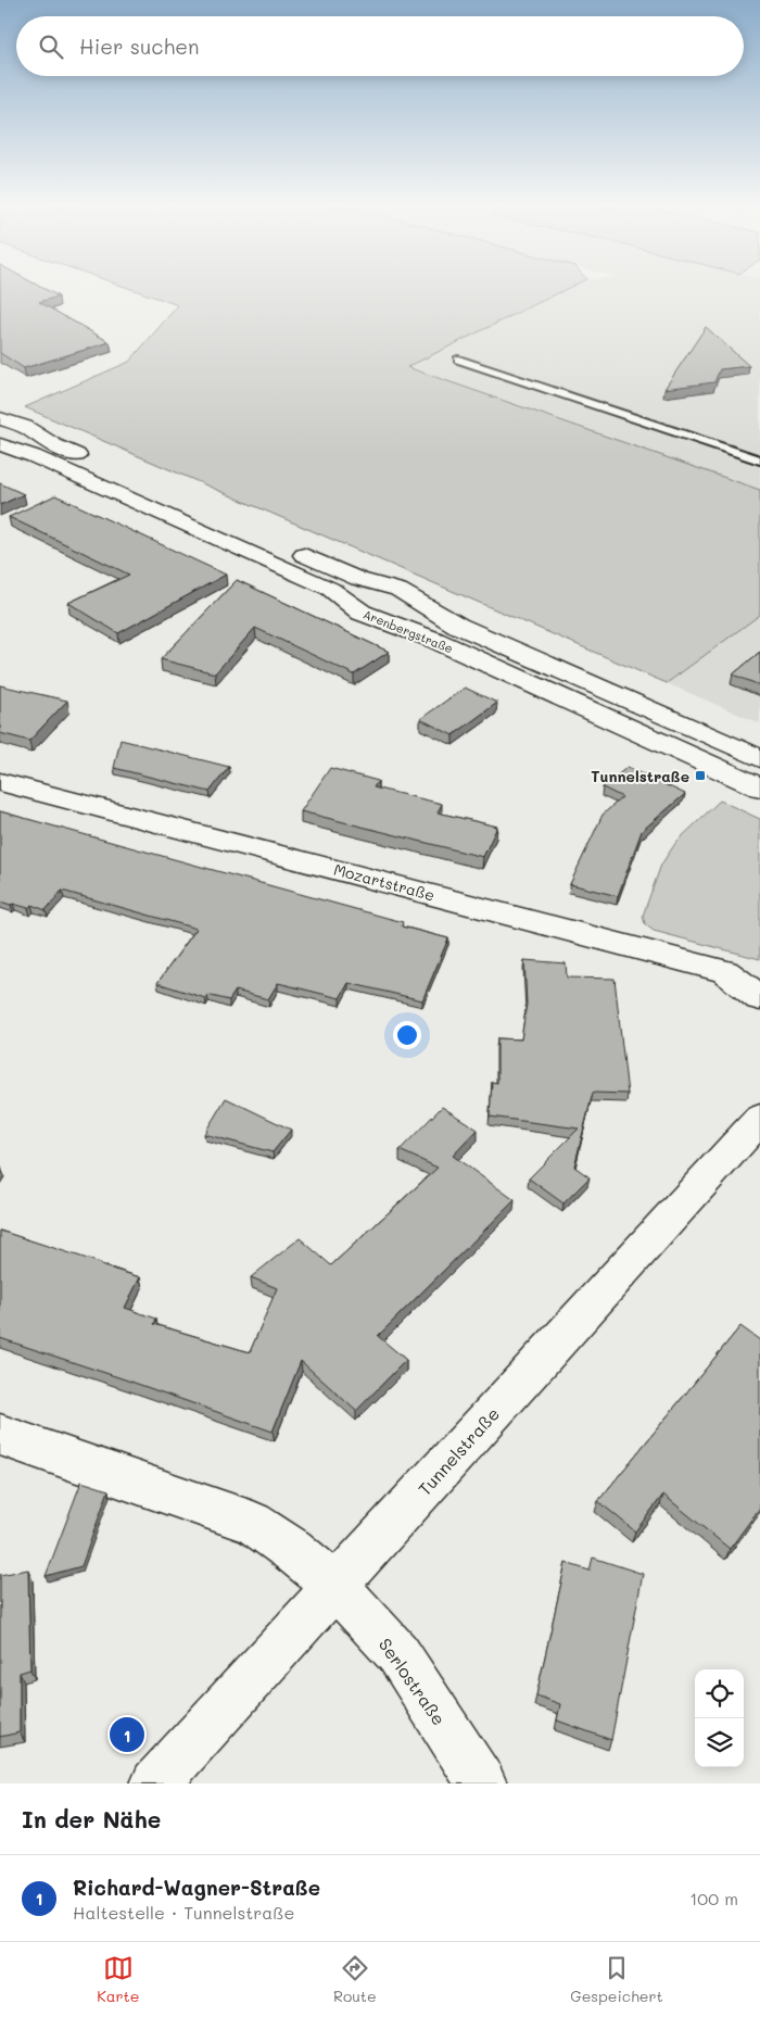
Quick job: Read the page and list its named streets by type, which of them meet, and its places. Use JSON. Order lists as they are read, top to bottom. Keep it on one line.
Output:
{"streets":{"street":["Arenbergstraße","Mozartstraße","Tunnelstraße","Serlostraße"]},"crossings":[["Tunnelstraße","Serlostraße"]],"places":{"transit":["Tunnelstraße"]},"page":{"search":"Hier suchen","pins":"1","heading":"In der Nähe","list":[{"mark":"1","name":"Richard-Wagner-Straße","note":"Haltestelle · Tunnelstraße","value":"100 m"}],"nav":["Karte","Route","Gespeichert"]}}
